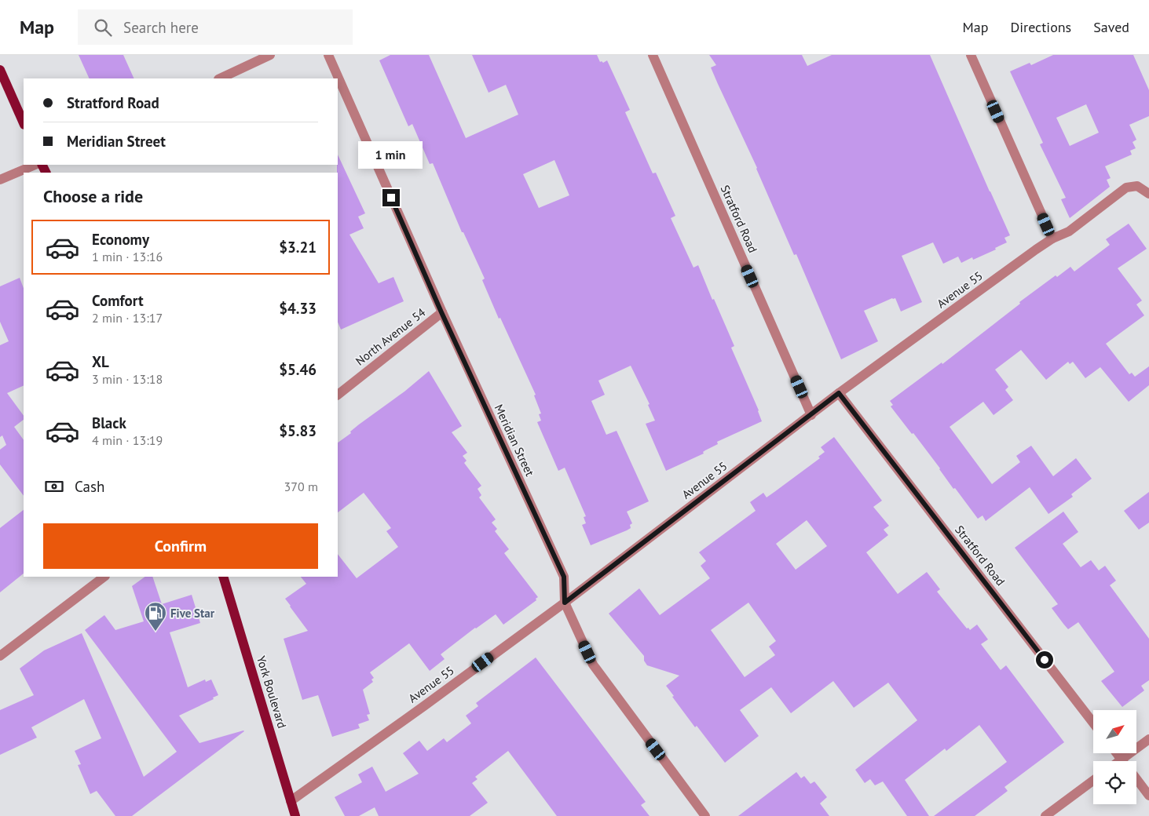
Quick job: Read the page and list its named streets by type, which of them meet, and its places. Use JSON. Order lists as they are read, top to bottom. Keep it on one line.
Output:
{"streets":{"main road":["York Boulevard"],"street":["Stratford Road","Avenue 55","North Avenue 54","Meridian Street"]},"crossings":[["Stratford Road","Avenue 55"],["Avenue 55","Meridian Street"],["Avenue 55","York Boulevard"],["North Avenue 54","Meridian Street"]],"places":{"fuel station":["Five Star"]},"north":"top right","page":{"header":"Map","search":"Search here","nav":["Map","Directions","Saved"],"banner":["Stratford Road","Meridian Street"],"bubble":"1 min","heading":"Choose a ride","list":[{"name":"Economy","note":"1 min · 13:16","value":"$3.21"},{"name":"Comfort","note":"2 min · 13:17","value":"$4.33"},{"name":"XL","note":"3 min · 13:18","value":"$5.46"},{"name":"Black","note":"4 min · 13:19","value":"$5.83"}],"pay":["Cash","370 m"],"buttons":"Confirm"}}
